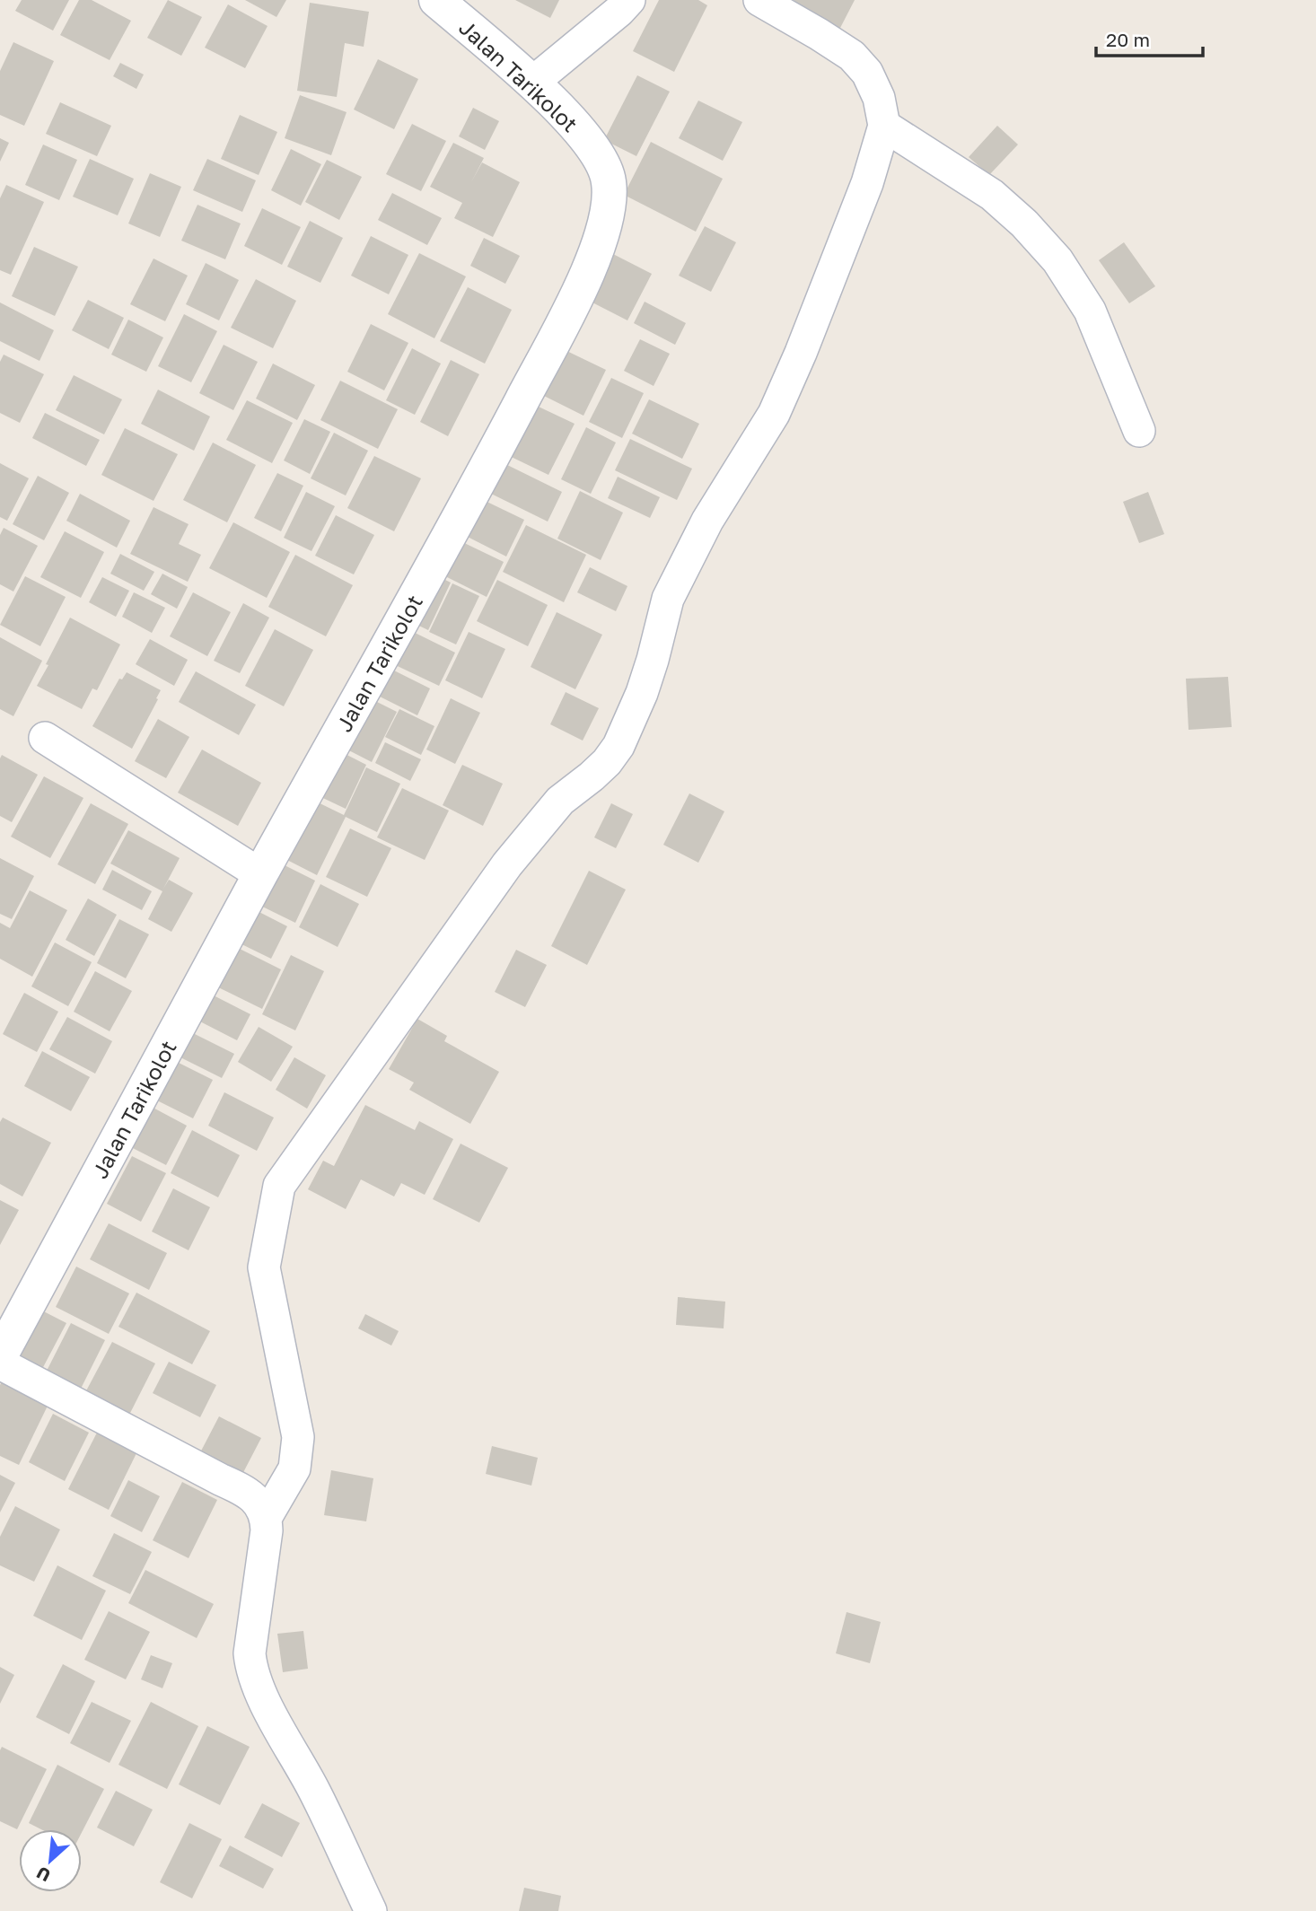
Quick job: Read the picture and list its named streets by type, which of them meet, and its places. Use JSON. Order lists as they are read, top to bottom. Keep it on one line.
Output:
{"streets":{"street":["Jalan Tarikolot"]},"scale_bar":"20 m","north":"bottom left"}
